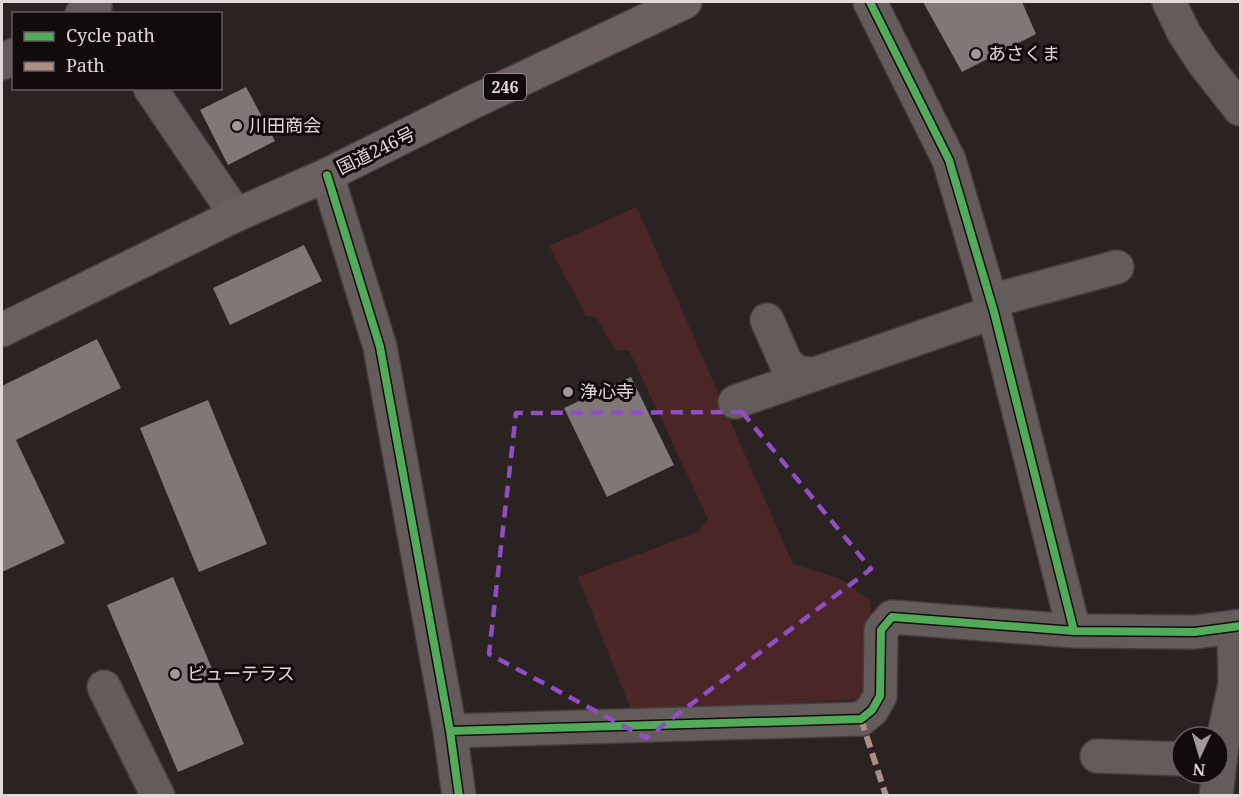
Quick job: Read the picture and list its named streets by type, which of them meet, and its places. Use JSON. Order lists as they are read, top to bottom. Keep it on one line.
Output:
{"streets":{"highway":["246","国道246号"]},"places":["あさくま","川田商会","浄心寺","ビューテラス"],"legend":["Cycle path","Path"],"north":"bottom"}
